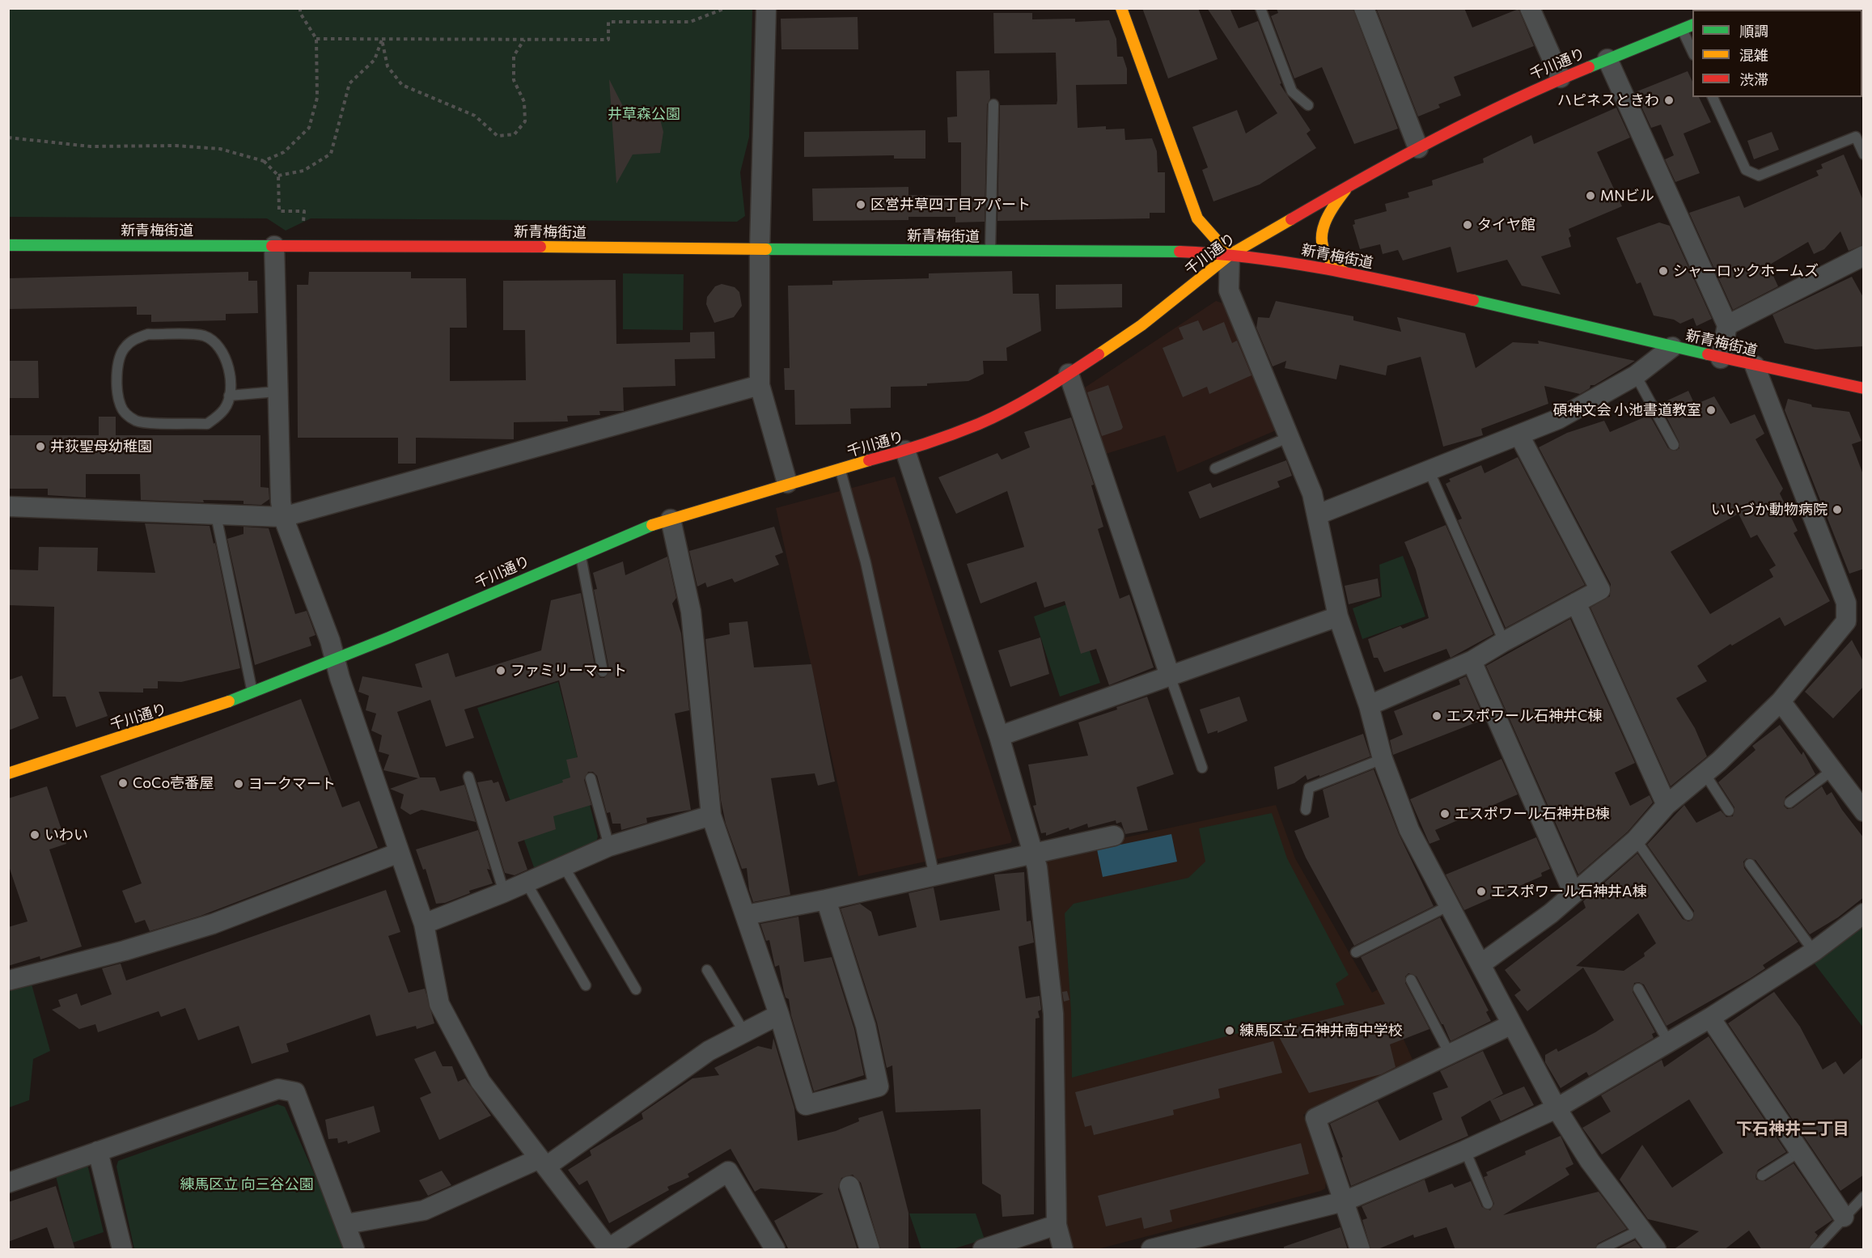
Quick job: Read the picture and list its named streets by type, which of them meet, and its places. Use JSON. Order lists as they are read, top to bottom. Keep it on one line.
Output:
{"streets":{"main road":["千川通り","新青梅街道"]},"crossings":[["千川通り","新青梅街道"]],"districts":["下石神井二丁目"],"parks":["井草森公園","練馬区立 向三谷公園"],"places":["ハピネスときわ","MNビル","区営井草四丁目アパート","タイヤ館","シャーロックホームズ","碩神文会 小池書道教室","井荻聖母幼稚園","いいづか動物病院","ファミリーマート","エスポワール石神井C棟","CoCo壱番屋","ヨークマート","エスポワール石神井B棟","いわい","エスポワール石神井A棟","練馬区立 石神井南中学校"],"legend":["順調","混雑","渋滞"]}
